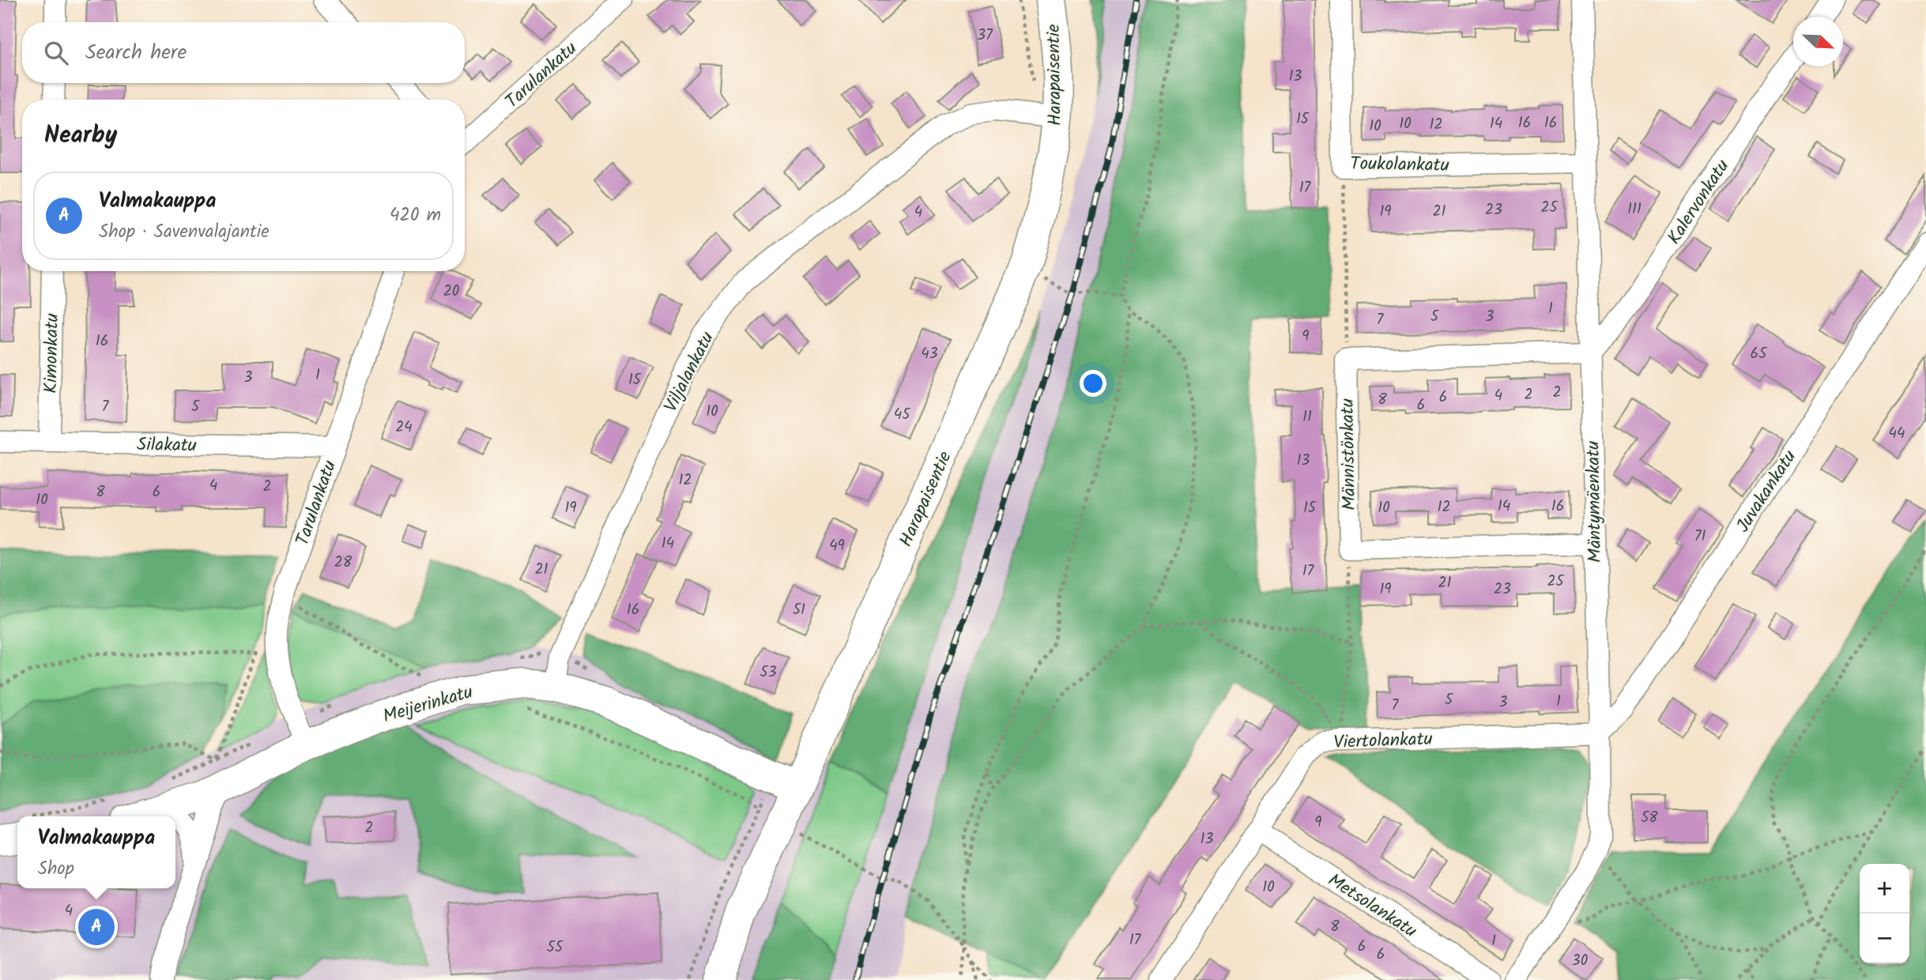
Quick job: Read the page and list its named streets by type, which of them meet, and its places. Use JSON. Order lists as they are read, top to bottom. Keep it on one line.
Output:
{"streets":{"main road":["Harapaisentie","Meijerinkatu"],"street":["Tarulankatu","Toukolankatu","Kalervonkatu","Kimonkatu","Viljalankatu","Silakatu","Männistönkatu","Juvakankatu","Mäntymäenkatu","Viertolankatu","Metsolankatu"]},"crossings":[["Tarulankatu","Silakatu"],["Tarulankatu","Meijerinkatu"],["Harapaisentie","Viljalankatu"],["Harapaisentie","Meijerinkatu"],["Toukolankatu","Mäntymäenkatu"],["Kalervonkatu","Mäntymäenkatu"],["Kimonkatu","Silakatu"],["Viljalankatu","Meijerinkatu"],["Juvakankatu","Mäntymäenkatu"],["Juvakankatu","Viertolankatu"],["Mäntymäenkatu","Viertolankatu"],["Viertolankatu","Metsolankatu"]],"house_numbers":["37","13","15","16","16","10","14","12","10","17","25","111","23","19","21","4","20","1","5","3","7","9","16","43","65","1","3","15","2","2","4","6","8","6","7","5","10","45","11","24","44","13","12","4","2","8","6","10","14","16","12","19","15","10","71","14","49","28","21","17","25","21","19","23","16","51","53","5","1","3","7","58","9","2","13","10","4","8","17","1","6","55","6","30"],"north":"bottom right","page":{"search":"Search here","heading":"Nearby","list":[{"mark":"A","name":"Valmakauppa","note":"Shop · Savenvalajantie","value":"420 m"}],"popup":["Valmakauppa","Shop"],"map_buttons":["+","−"],"pins":"A"}}
